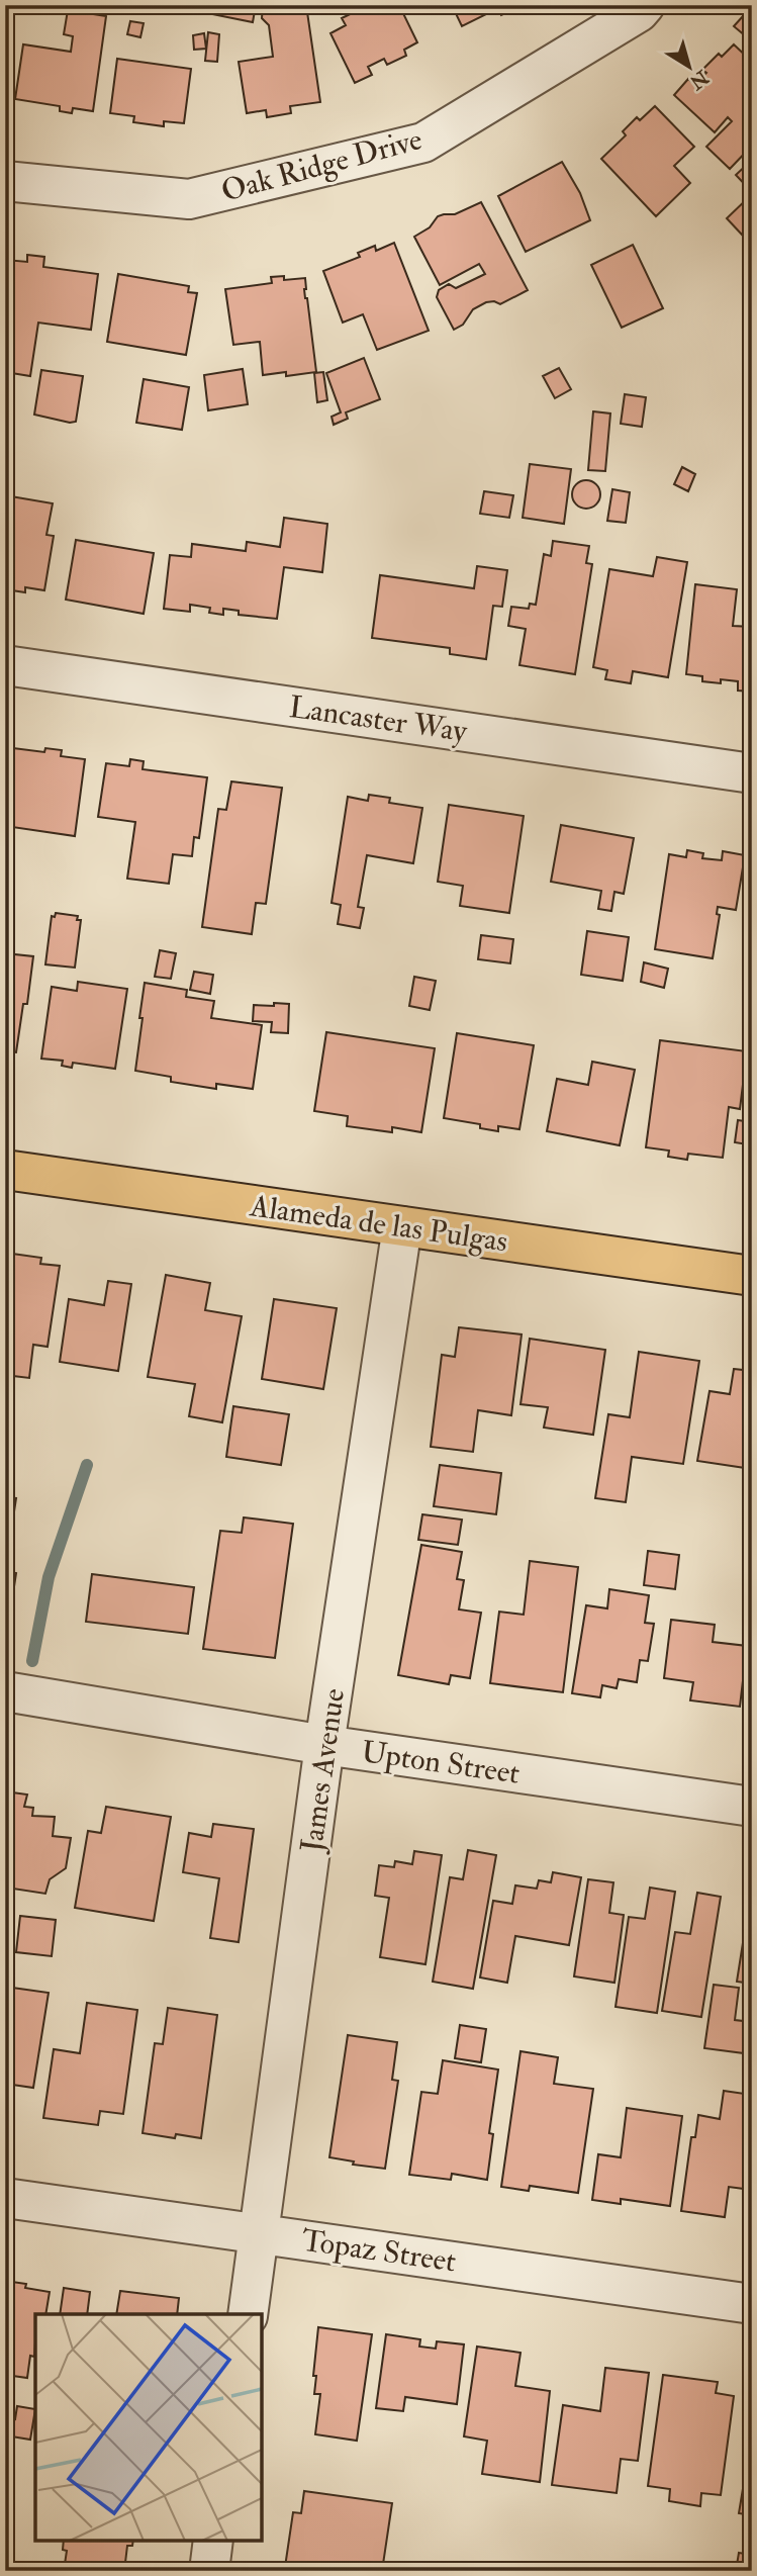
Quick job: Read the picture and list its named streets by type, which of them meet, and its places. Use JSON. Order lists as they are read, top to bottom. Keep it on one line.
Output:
{"streets":{"main road":["Alameda de las Pulgas"],"street":["Oak Ridge Drive","Lancaster Way","Upton Street","James Avenue","Topaz Street"]},"crossings":[["Alameda de las Pulgas","James Avenue"],["Upton Street","James Avenue"],["James Avenue","Topaz Street"]],"north":"bottom right"}
